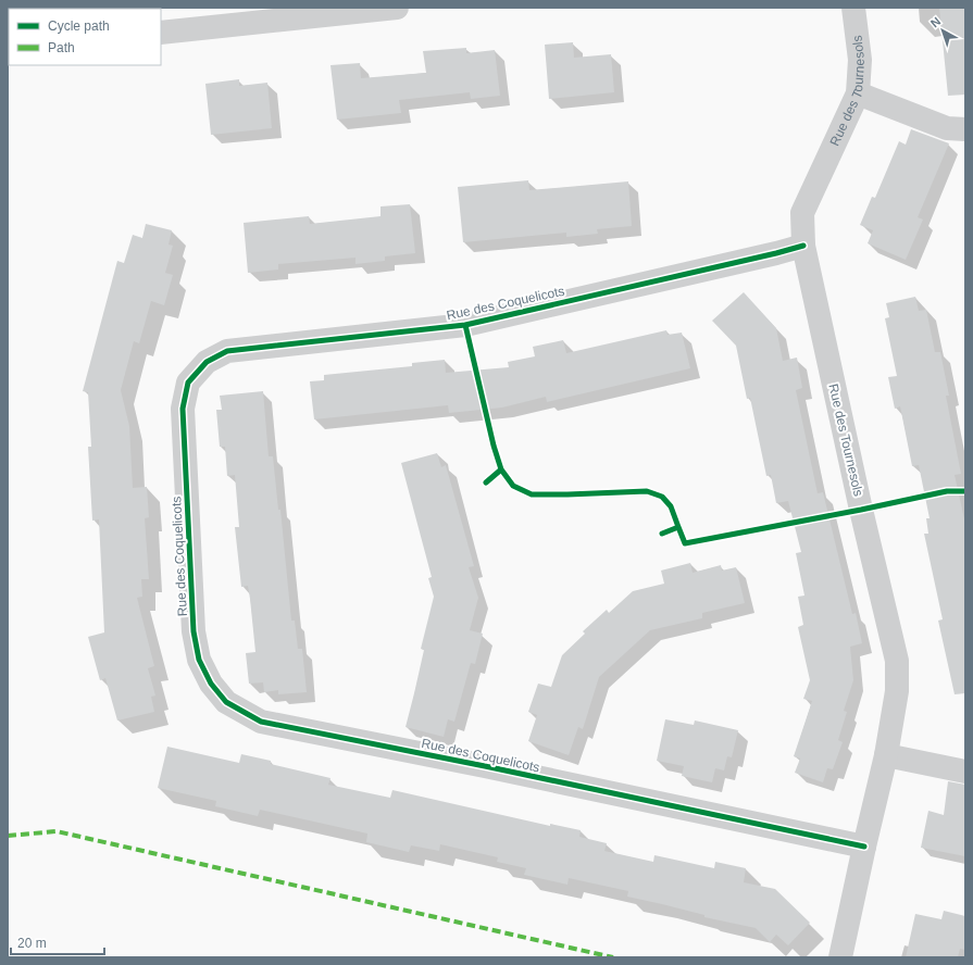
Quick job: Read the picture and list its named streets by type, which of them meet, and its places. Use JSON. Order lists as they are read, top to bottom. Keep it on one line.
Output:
{"streets":{"street":["Rue des Tournesols","Rue des Coquelicots"]},"crossings":[["Rue des Tournesols","Rue des Coquelicots"]],"legend":["Cycle path","Path"],"scale_bar":"20 m","north":"top left"}
